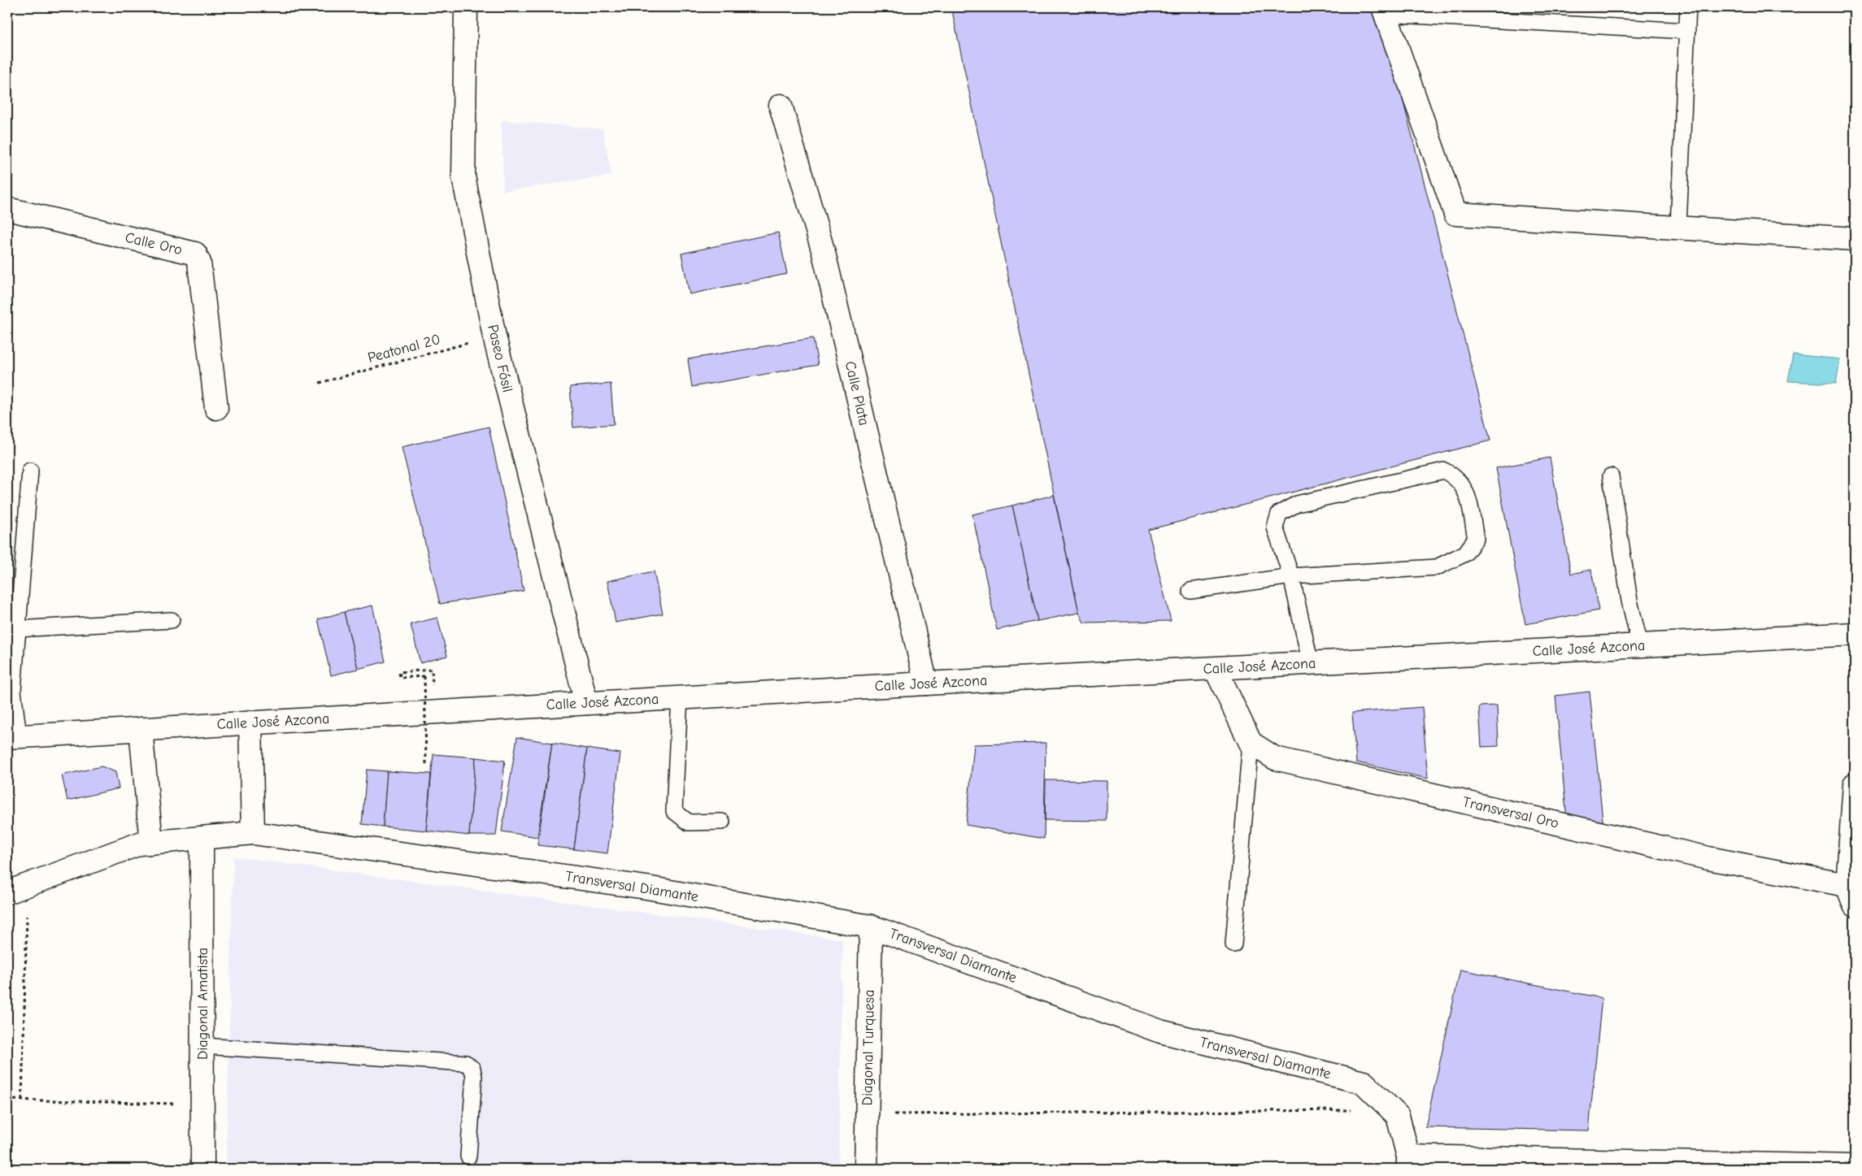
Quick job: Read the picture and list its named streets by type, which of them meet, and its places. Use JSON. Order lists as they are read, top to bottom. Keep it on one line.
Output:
{"streets":{"street":["Calle Oro","Paseo Fósil","Calle Plata","Calle José Azcona","Transversal Oro","Transversal Diamante","Diagonal Amatista","Diagonal Turquesa"],"path":["Peatonal 20"]},"crossings":[["Peatonal 20","Paseo Fósil"],["Paseo Fósil","Calle José Azcona"],["Calle Plata","Calle José Azcona"],["Transversal Diamante","Diagonal Amatista"],["Transversal Diamante","Diagonal Turquesa"]]}
